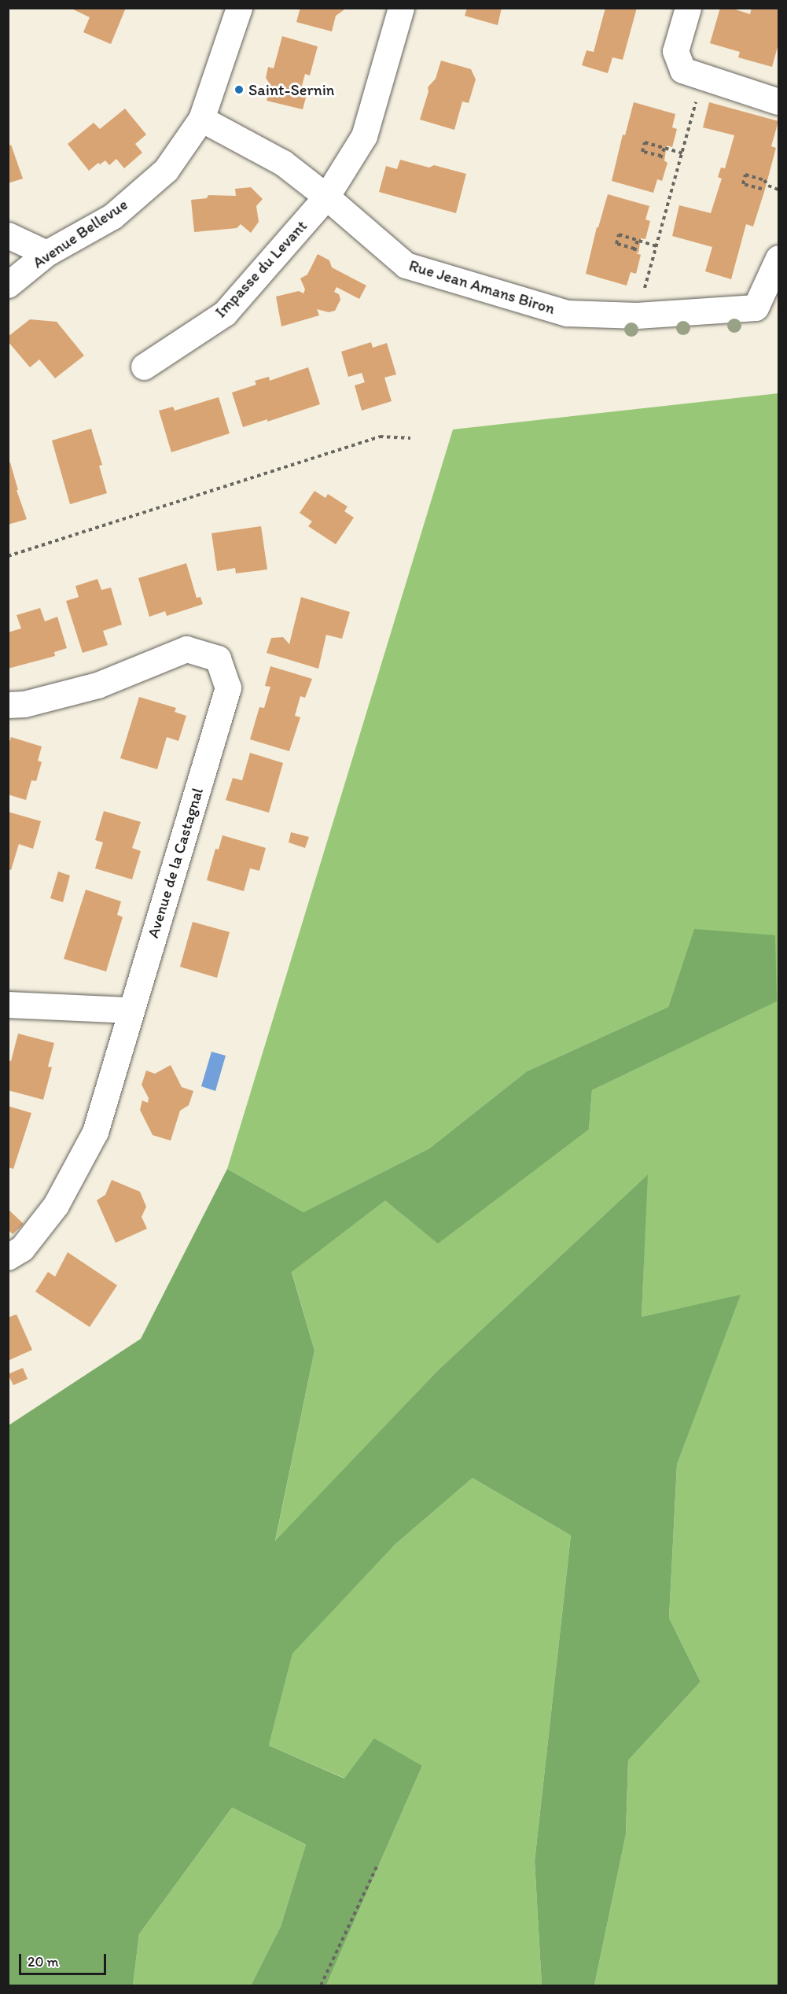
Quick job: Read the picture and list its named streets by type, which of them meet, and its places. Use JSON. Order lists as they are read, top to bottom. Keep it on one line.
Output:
{"streets":{"street":["Avenue Bellevue","Impasse du Levant","Rue Jean Amans Biron","Avenue de la Castagnal"]},"crossings":[["Avenue Bellevue","Rue Jean Amans Biron"],["Impasse du Levant","Rue Jean Amans Biron"]],"places":["Saint-Sernin"],"scale_bar":"20 m"}
